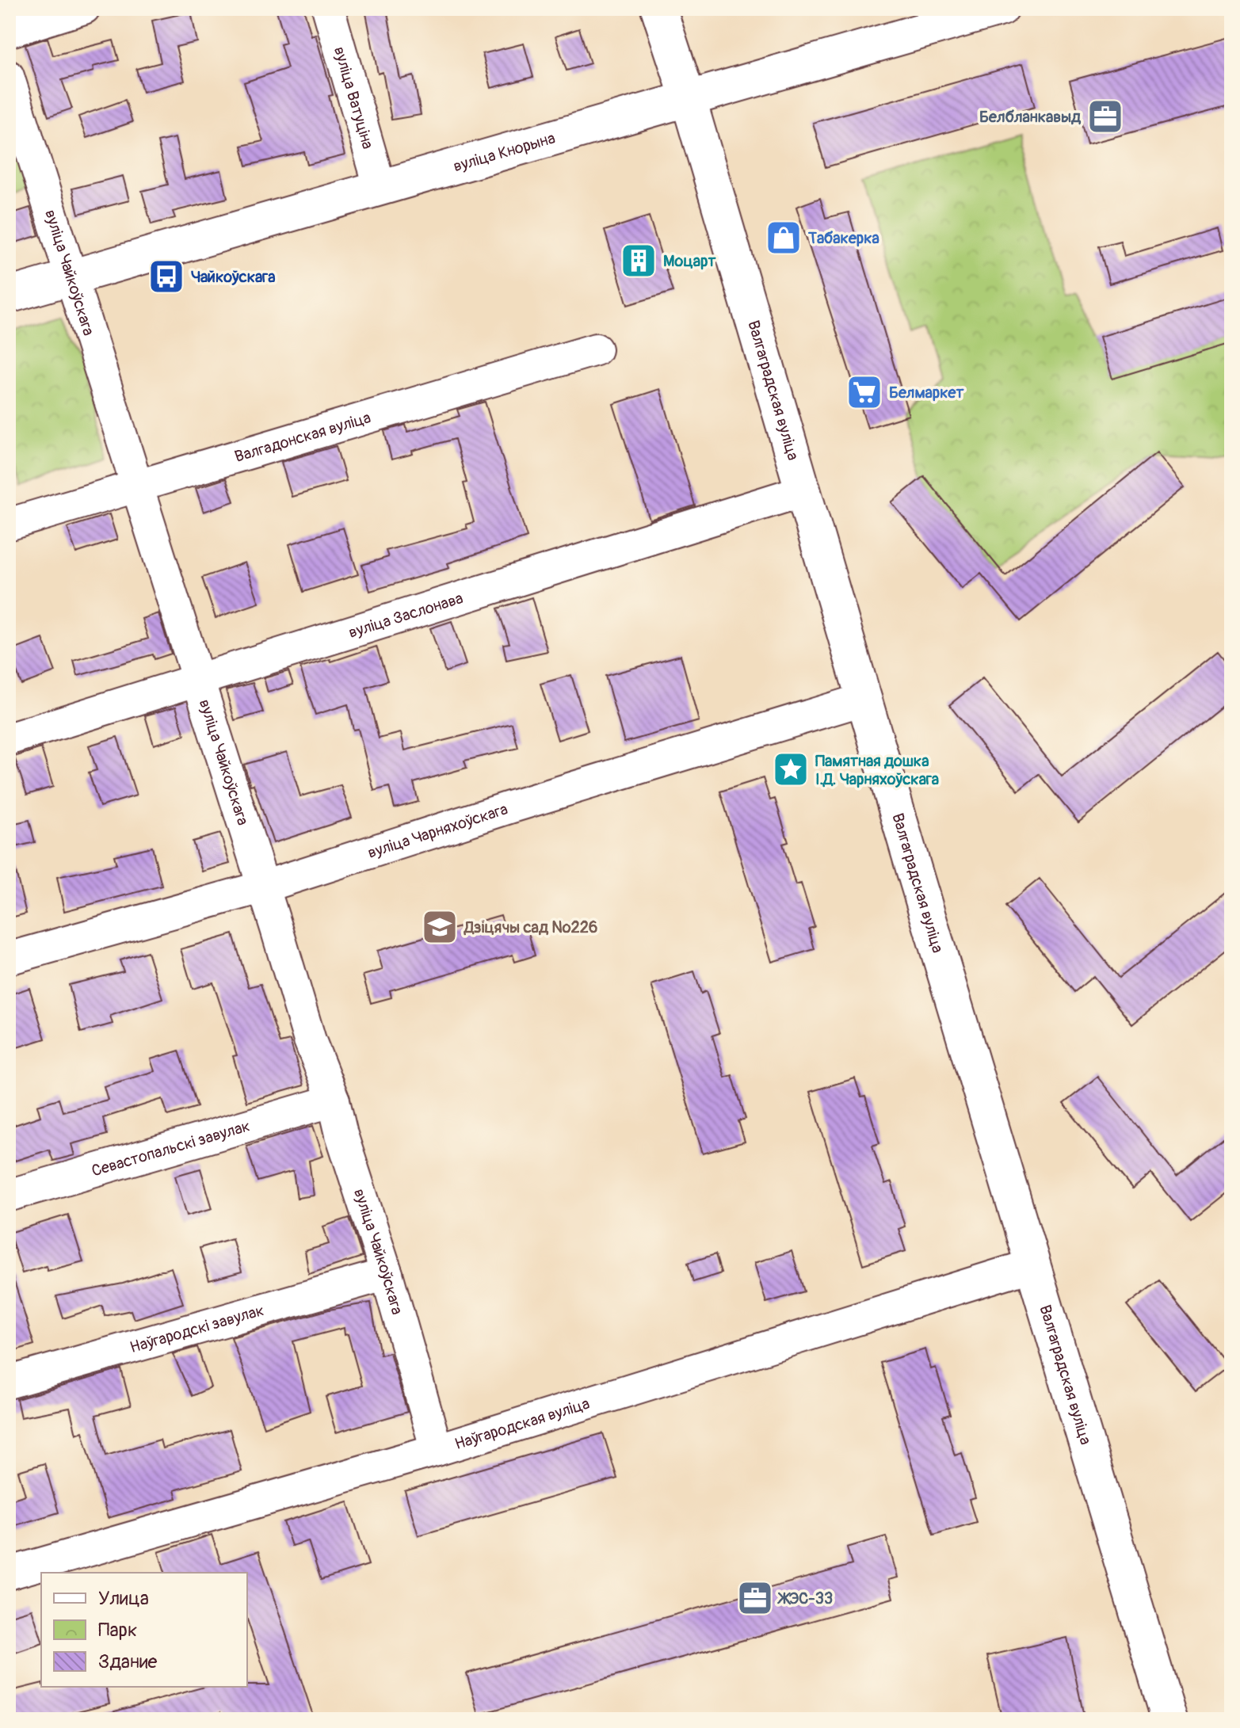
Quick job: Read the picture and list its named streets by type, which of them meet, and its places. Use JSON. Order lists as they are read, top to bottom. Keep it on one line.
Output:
{"streets":{"main road":["вуліца Кнорына","Валгаградская вуліца"],"street":["вуліца Ватуціна","вуліца Чайкоўскага","Валгадонская вуліца","вуліца Заслонава","вуліца Чарняхоўскага","Севастопальскі завулак","Наўгародскі завулак","Наўгародская вуліца"]},"crossings":[["вуліца Ватуціна","вуліца Кнорына"],["вуліца Кнорына","вуліца Чайкоўскага"],["вуліца Кнорына","Валгаградская вуліца"],["вуліца Чайкоўскага","Валгадонская вуліца"],["вуліца Чайкоўскага","вуліца Заслонава"],["вуліца Чайкоўскага","вуліца Чарняхоўскага"],["вуліца Чайкоўскага","Севастопальскі завулак"],["вуліца Чайкоўскага","Наўгародскі завулак"],["вуліца Чайкоўскага","Наўгародская вуліца"],["Валгаградская вуліца","вуліца Заслонава"],["Валгаградская вуліца","вуліца Чарняхоўскага"],["Валгаградская вуліца","Наўгародская вуліца"]],"places":{"office":["Белбланкавыд","ЖЭС-33"],"shop":["Табакерка"],"building":["Моцарт"],"bus stop":["Чайкоўскага"],"supermarket":["Белмаркет"],"place":["Памятная дошка І.Д. Чарняхоўскага"],"school or university":["Дзіцячы сад №226"]},"legend":["Улица","Парк","Здание"]}
